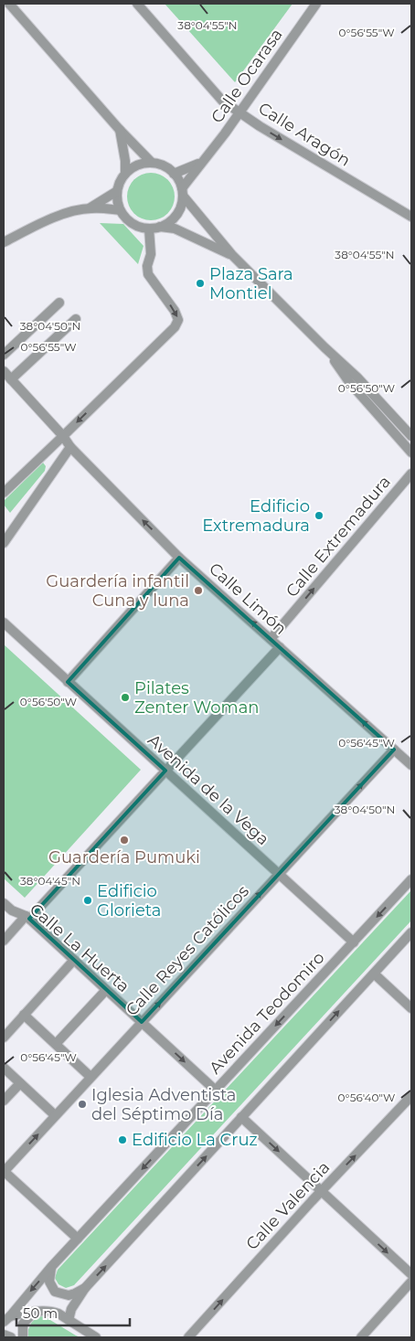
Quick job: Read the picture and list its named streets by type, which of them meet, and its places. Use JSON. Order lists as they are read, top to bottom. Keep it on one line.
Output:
{"streets":{"street":["Calle Ocarasa","Calle Aragón","Calle Extremadura","Calle Limón","Avenida de la Vega","Calle La Huerta","Calle Reyes Católicos","Avenida Teodomiro","Calle Valencia"]},"crossings":[["Calle Ocarasa","Calle Aragón"],["Calle Extremadura","Calle Limón"],["Calle Limón","Calle Reyes Católicos"],["Avenida de la Vega","Calle Reyes Católicos"],["Avenida de la Vega","Avenida Teodomiro"],["Calle La Huerta","Calle Reyes Católicos"],["Calle La Huerta","Avenida Teodomiro"]],"one_way":["Calle Aragón","Calle Extremadura","Calle Limón","Calle La Huerta","Calle Reyes Católicos","Calle Valencia"],"places":["Plaza Sara Montiel","Edificio Extremadura","Guardería infantil Cuna y luna","Pilates Zenter Woman","Guardería Pumuki","Edificio Glorieta","Iglesia Adventista del Séptimo Día","Edificio La Cruz"],"scale_bar":"50 m","coordinates":["38°04'55\"N","0°56'55\"W","38°04'50\"N","0°56'50\"W","0°56'45\"W","38°04'45\"N","0°56'40\"W"]}
